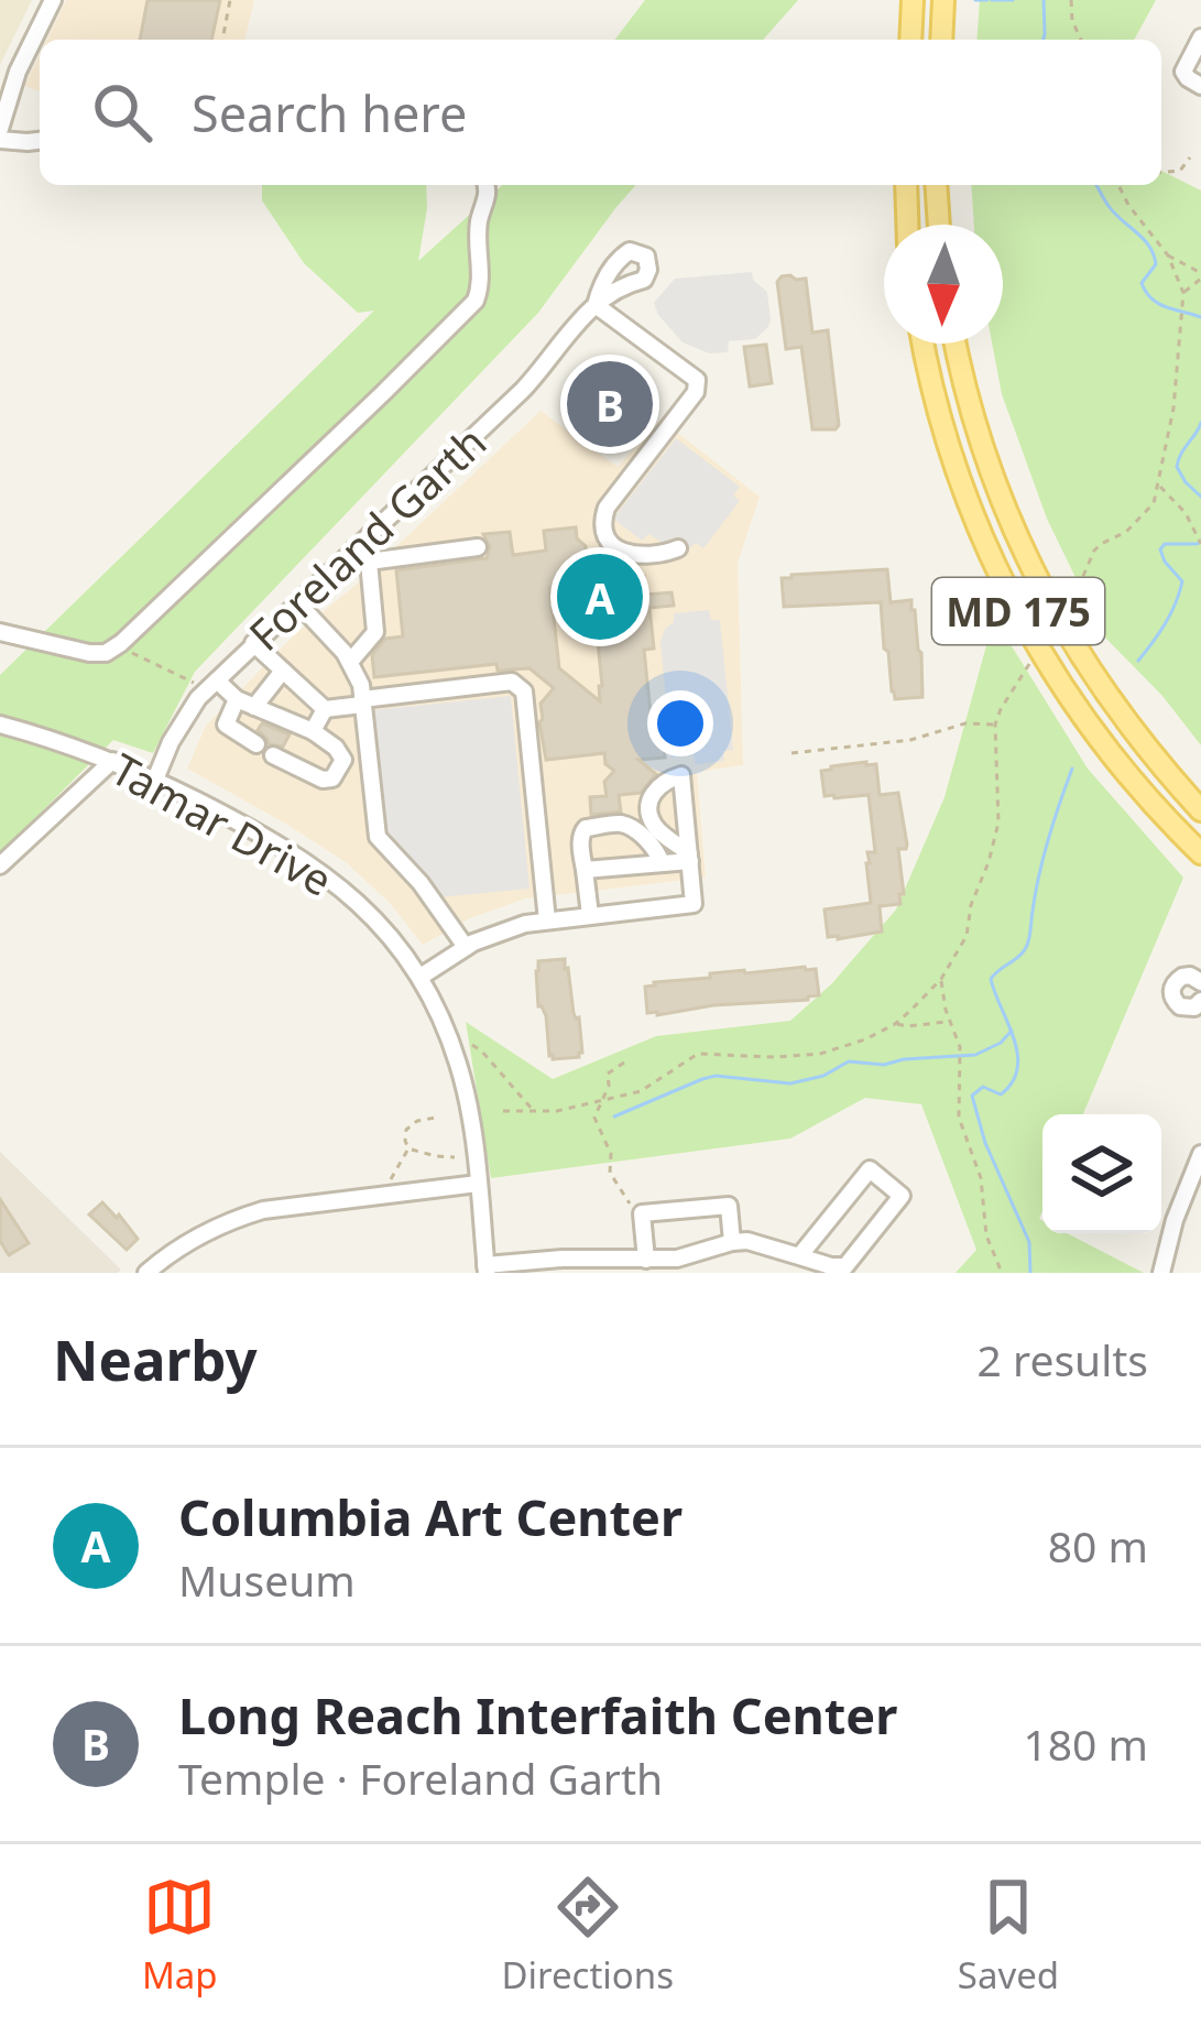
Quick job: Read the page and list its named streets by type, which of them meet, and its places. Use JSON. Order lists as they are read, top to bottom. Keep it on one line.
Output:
{"streets":{"main road":["MD 175"],"street":["Foreland Garth","Tamar Drive"]},"crossings":[["Foreland Garth","Tamar Drive"]],"north":"bottom","page":{"search":"Search here","pins":["B","A"],"heading":["Nearby","2 results"],"list":[{"mark":"A","name":"Columbia Art Center","note":"Museum","value":"80 m"},{"mark":"B","name":"Long Reach Interfaith Center","note":"Temple · Foreland Garth","value":"180 m"}],"nav":["Map","Directions","Saved"]}}
